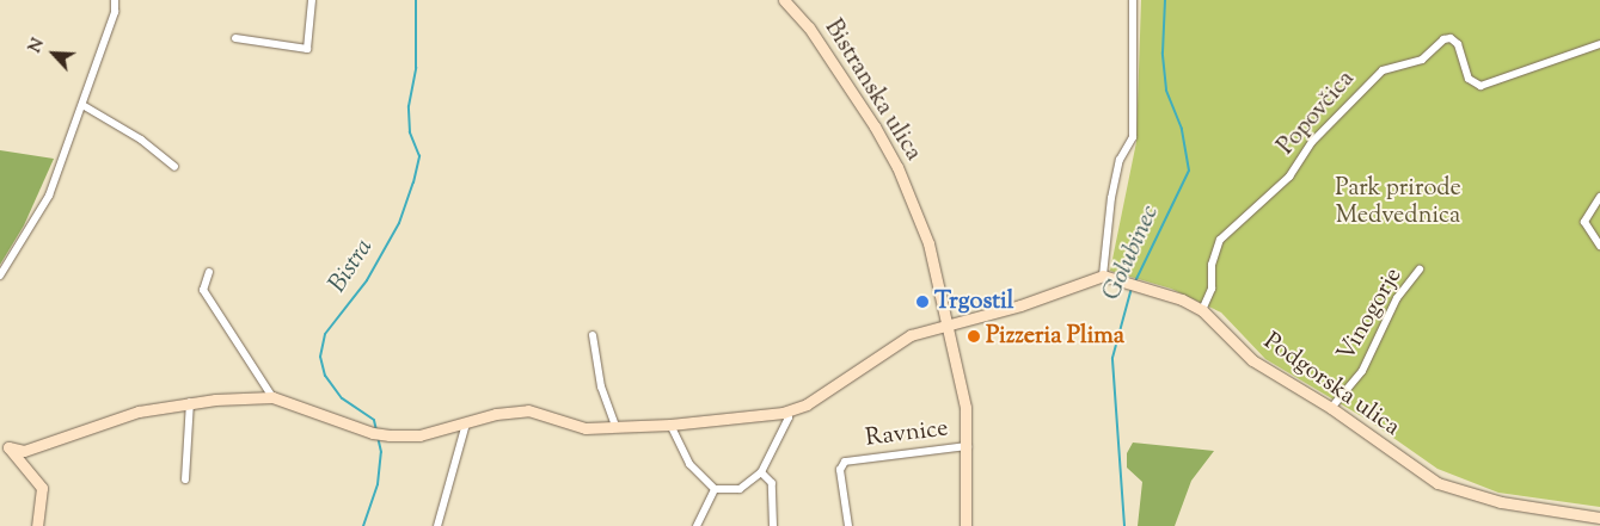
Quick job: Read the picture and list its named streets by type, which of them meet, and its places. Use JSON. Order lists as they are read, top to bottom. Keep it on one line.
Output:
{"streets":{"main road":["Bistranska ulica","Podgorska ulica"],"street":["Popovčica","Vinogorje","Ravnice"]},"crossings":[["Bistranska ulica","Ravnice"],["Popovčica","Podgorska ulica"],["Vinogorje","Podgorska ulica"]],"water":["Golubinec","Bistra"],"parks":["Park prirode Medvednica"],"places":["Trgostil","Pizzeria Plima"],"north":"top left"}
